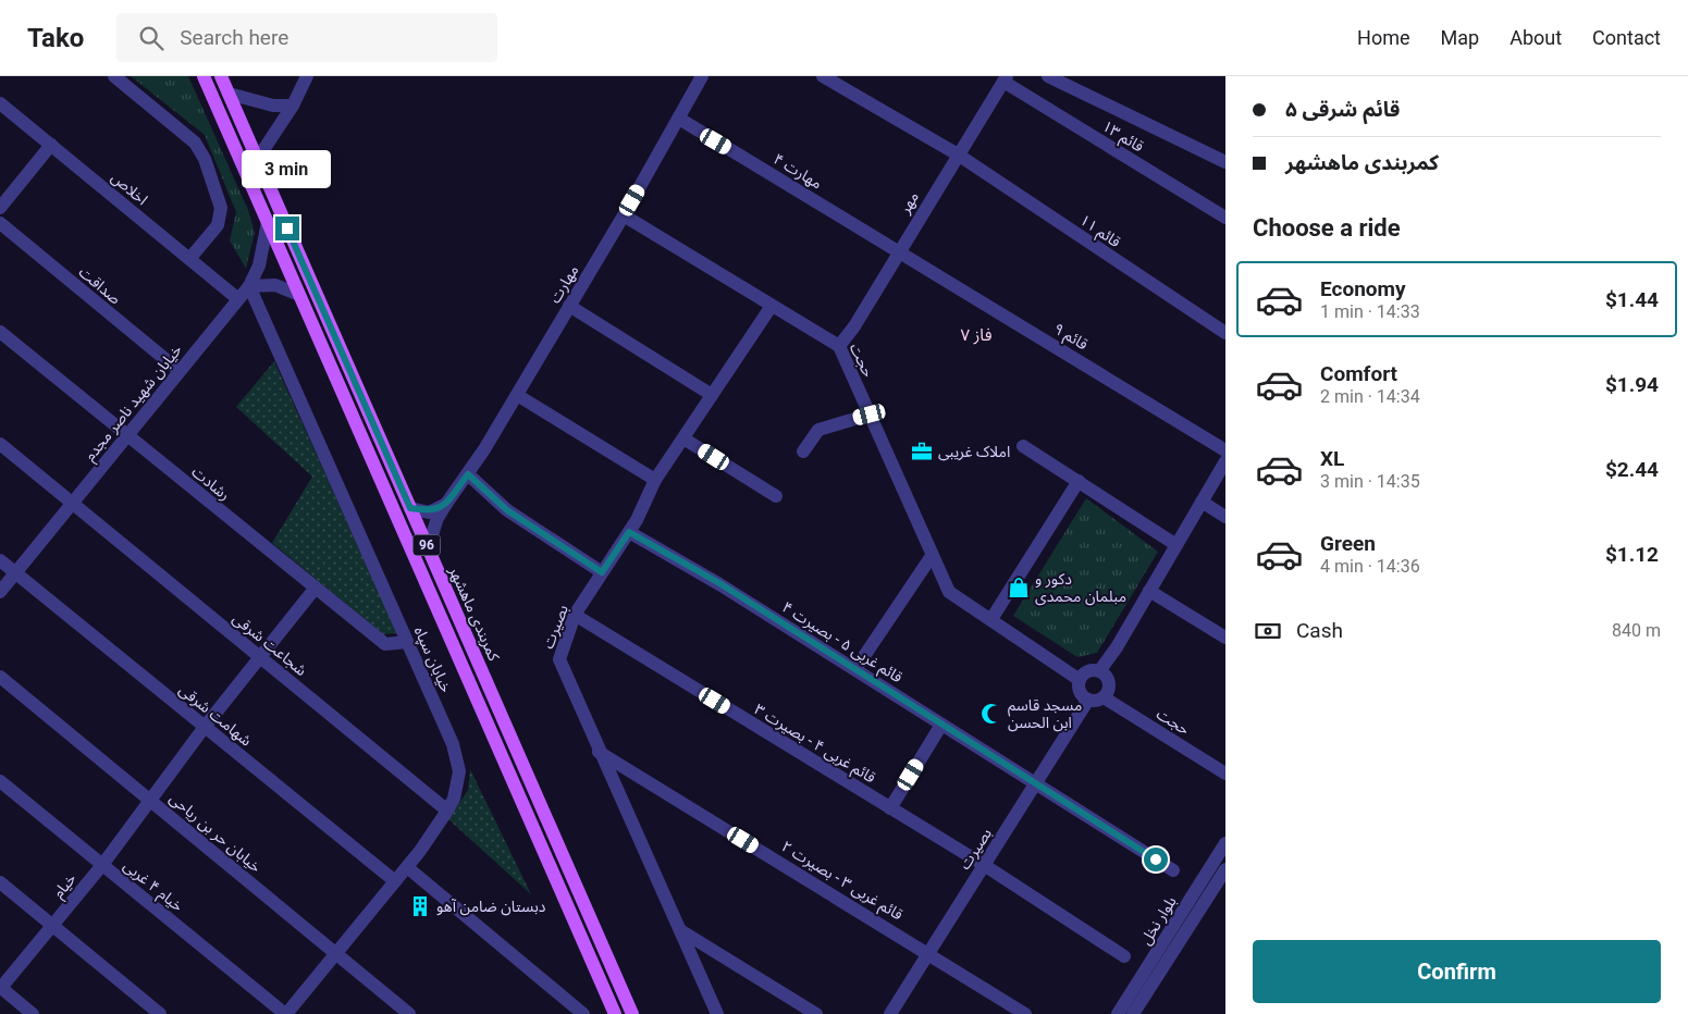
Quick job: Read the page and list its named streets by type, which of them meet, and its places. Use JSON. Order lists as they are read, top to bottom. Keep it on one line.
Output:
{"streets":{"main road":["96","کمربندی ماهشهر"],"street":["قائم ۱۳","مهارت ۴","اخلاص","مهر","قائم ۱۱","مهارت","صداقت","قائم ۹","حجت","خیابان شهید ناصر مجدم","رشادت","بصیرت","قائم غربی ۵ - بصیرت ۴","شجاعت شرقی","خیابان سپاه","شهامت شرقی","قائم غربی ۴ - بصیرت ۳","خیابان حر بن ریاحی","قائم غربی ۳ - بصیرت ۲","خیام","خیام ۴ غربی","بلوار نخل"]},"crossings":[["قائم ۱۳","مهر"],["مهارت ۴","مهر"],["مهارت ۴","مهارت"],["مهارت ۴","قائم ۹"],["اخلاص","خیابان شهید ناصر مجدم"],["مهر","قائم ۱۱"],["مهر","قائم ۹"],["مهر","حجت"],["مهارت","حجت"],["مهارت","کمربندی ماهشهر"],["صداقت","خیابان شهید ناصر مجدم"],["حجت","بصیرت"],["خیابان شهید ناصر مجدم","رشادت"],["خیابان شهید ناصر مجدم","96"],["خیابان شهید ناصر مجدم","شجاعت شرقی"],["خیابان شهید ناصر مجدم","خیابان سپاه"],["خیابان شهید ناصر مجدم","شهامت شرقی"],["رشادت","خیابان سپاه"],["رشادت","خیام"],["بصیرت","قائم غربی ۵ - بصیرت ۴"],["بصیرت","قائم غربی ۴ - بصیرت ۳"],["بصیرت","قائم غربی ۳ - بصیرت ۲"],["شجاعت شرقی","خیابان سپاه"],["شجاعت شرقی","خیام"],["خیابان سپاه","شهامت شرقی"],["خیابان سپاه","خیابان حر بن ریاحی"],["خیابان سپاه","خیام ۴ غربی"],["شهامت شرقی","خیام"],["خیابان حر بن ریاحی","خیام"],["خیام","خیام ۴ غربی"]],"districts":["فاز ۷"],"places":{"office":["املاک غریبی"],"shop":["دکور و مبلمان محمدی"],"mosque":["مسجد قاسم ابن الحسن"],"building":["دبستان ضامن آهو"]},"page":{"header":"Tako","search":"Search here","nav":["Home","Map","About","Contact"],"banner":["قائم شرقی ۵","کمربندی ماهشهر"],"bubble":"3 min","heading":"Choose a ride","list":[{"name":"Economy","note":"1 min · 14:33","value":"$1.44"},{"name":"Comfort","note":"2 min · 14:34","value":"$1.94"},{"name":"XL","note":"3 min · 14:35","value":"$2.44"},{"name":"Green","note":"4 min · 14:36","value":"$1.12"}],"pay":["Cash","840 m"],"buttons":"Confirm"}}
